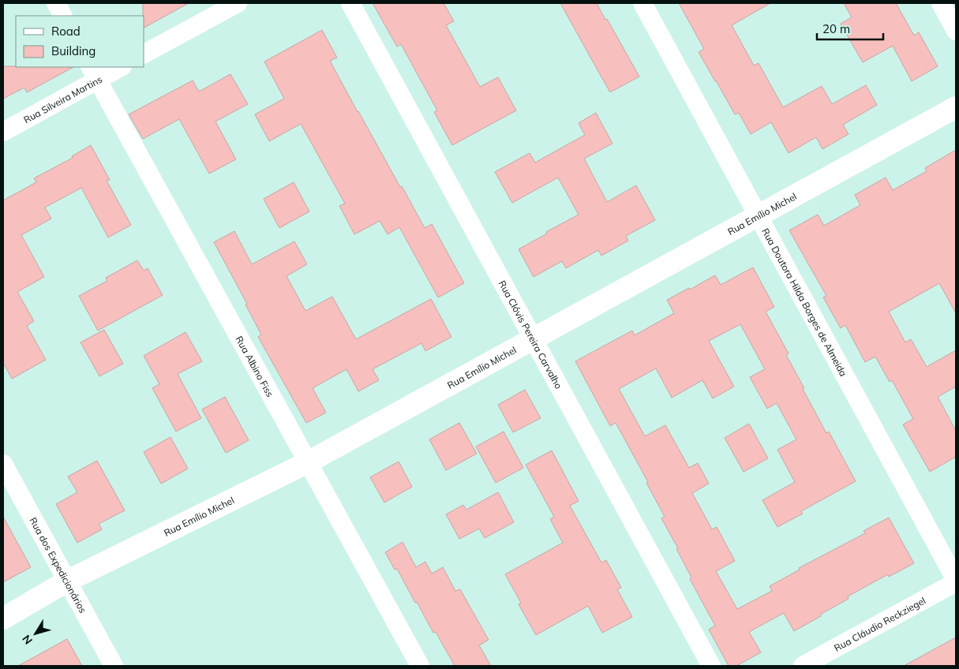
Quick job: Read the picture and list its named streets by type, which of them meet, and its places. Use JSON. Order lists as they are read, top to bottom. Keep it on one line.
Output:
{"streets":{"street":["Rua Silveira Martins","Rua Emílio Michel","Rua Doutora Hilda Borges de Almeida","Rua Clóvis Pereira Carvalho","Rua Albino Fiss","Rua dos Expedicionários","Rua Cláudio Reckziegel"]},"crossings":[["Rua Silveira Martins","Rua Albino Fiss"],["Rua Emílio Michel","Rua Doutora Hilda Borges de Almeida"],["Rua Emílio Michel","Rua Clóvis Pereira Carvalho"],["Rua Emílio Michel","Rua Albino Fiss"],["Rua Emílio Michel","Rua dos Expedicionários"],["Rua Doutora Hilda Borges de Almeida","Rua Cláudio Reckziegel"]],"legend":["Road","Building"],"scale_bar":"20 m","north":"bottom left"}
